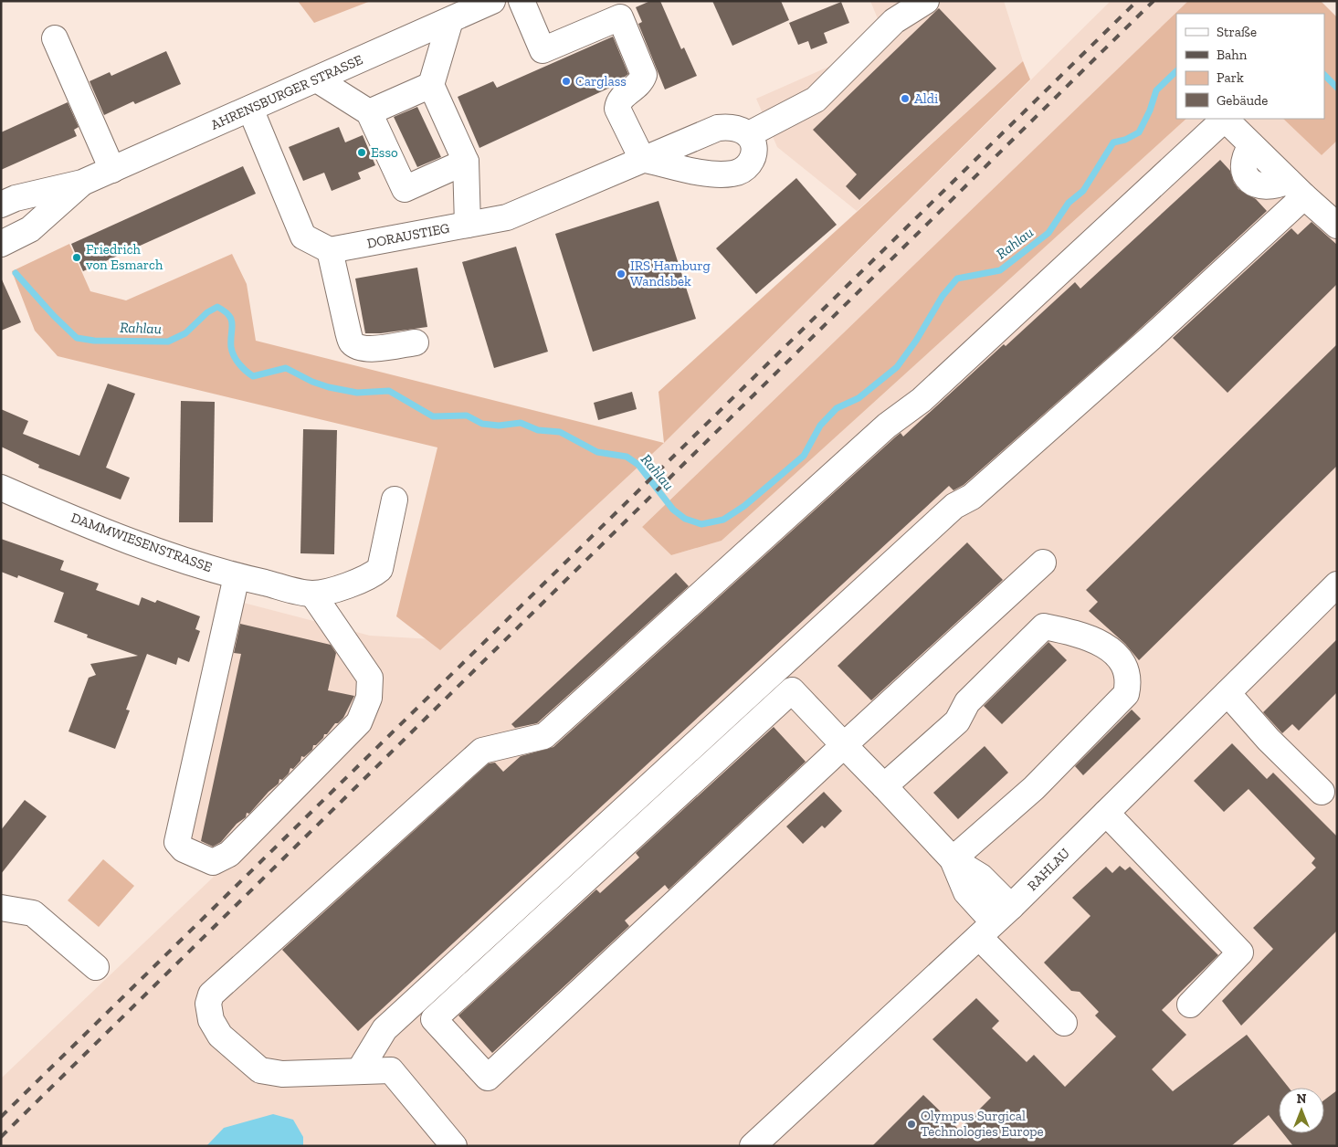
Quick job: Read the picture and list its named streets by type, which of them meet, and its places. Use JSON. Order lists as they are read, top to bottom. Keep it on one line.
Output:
{"streets":{"street":["AHRENSBURGER STRASSE","DORAUSTIEG","DAMMWIESENSTRASSE","RAHLAU"]},"water":["Rahlau"],"places":["Carglass","Aldi","Esso","Friedrich von Esmarch","IRS Hamburg Wandsbek","Olympus Surgical Technologies Europe"],"legend":["Straße","Bahn","Park","Gebäude"],"north":"top"}
